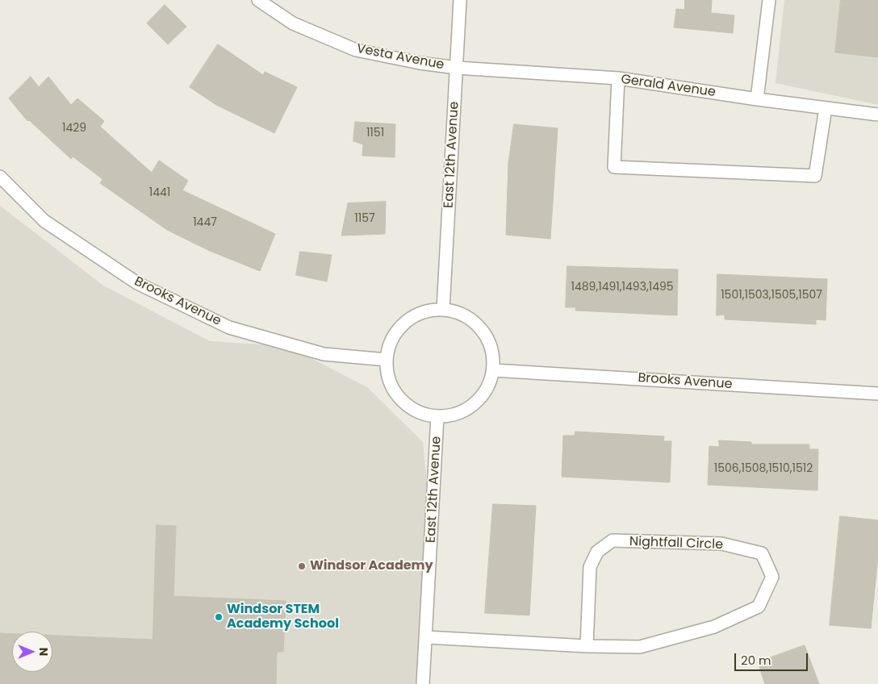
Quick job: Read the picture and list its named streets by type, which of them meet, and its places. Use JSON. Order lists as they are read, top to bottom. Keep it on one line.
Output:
{"streets":{"street":["Vesta Avenue","Gerald Avenue","East 12th Avenue","Brooks Avenue","Nightfall Circle"]},"crossings":[["Vesta Avenue","Gerald Avenue"],["Vesta Avenue","East 12th Avenue"],["Gerald Avenue","East 12th Avenue"],["East 12th Avenue","Brooks Avenue"],["East 12th Avenue","Nightfall Circle"]],"places":["Windsor Academy","Windsor STEM Academy School"],"house_numbers":["1429","1151","1441","1157","1447","1489,1491,1493,1495","1501,1503,1505,1507","1506,1508,1510,1512"],"scale_bar":"20 m","north":"right"}
